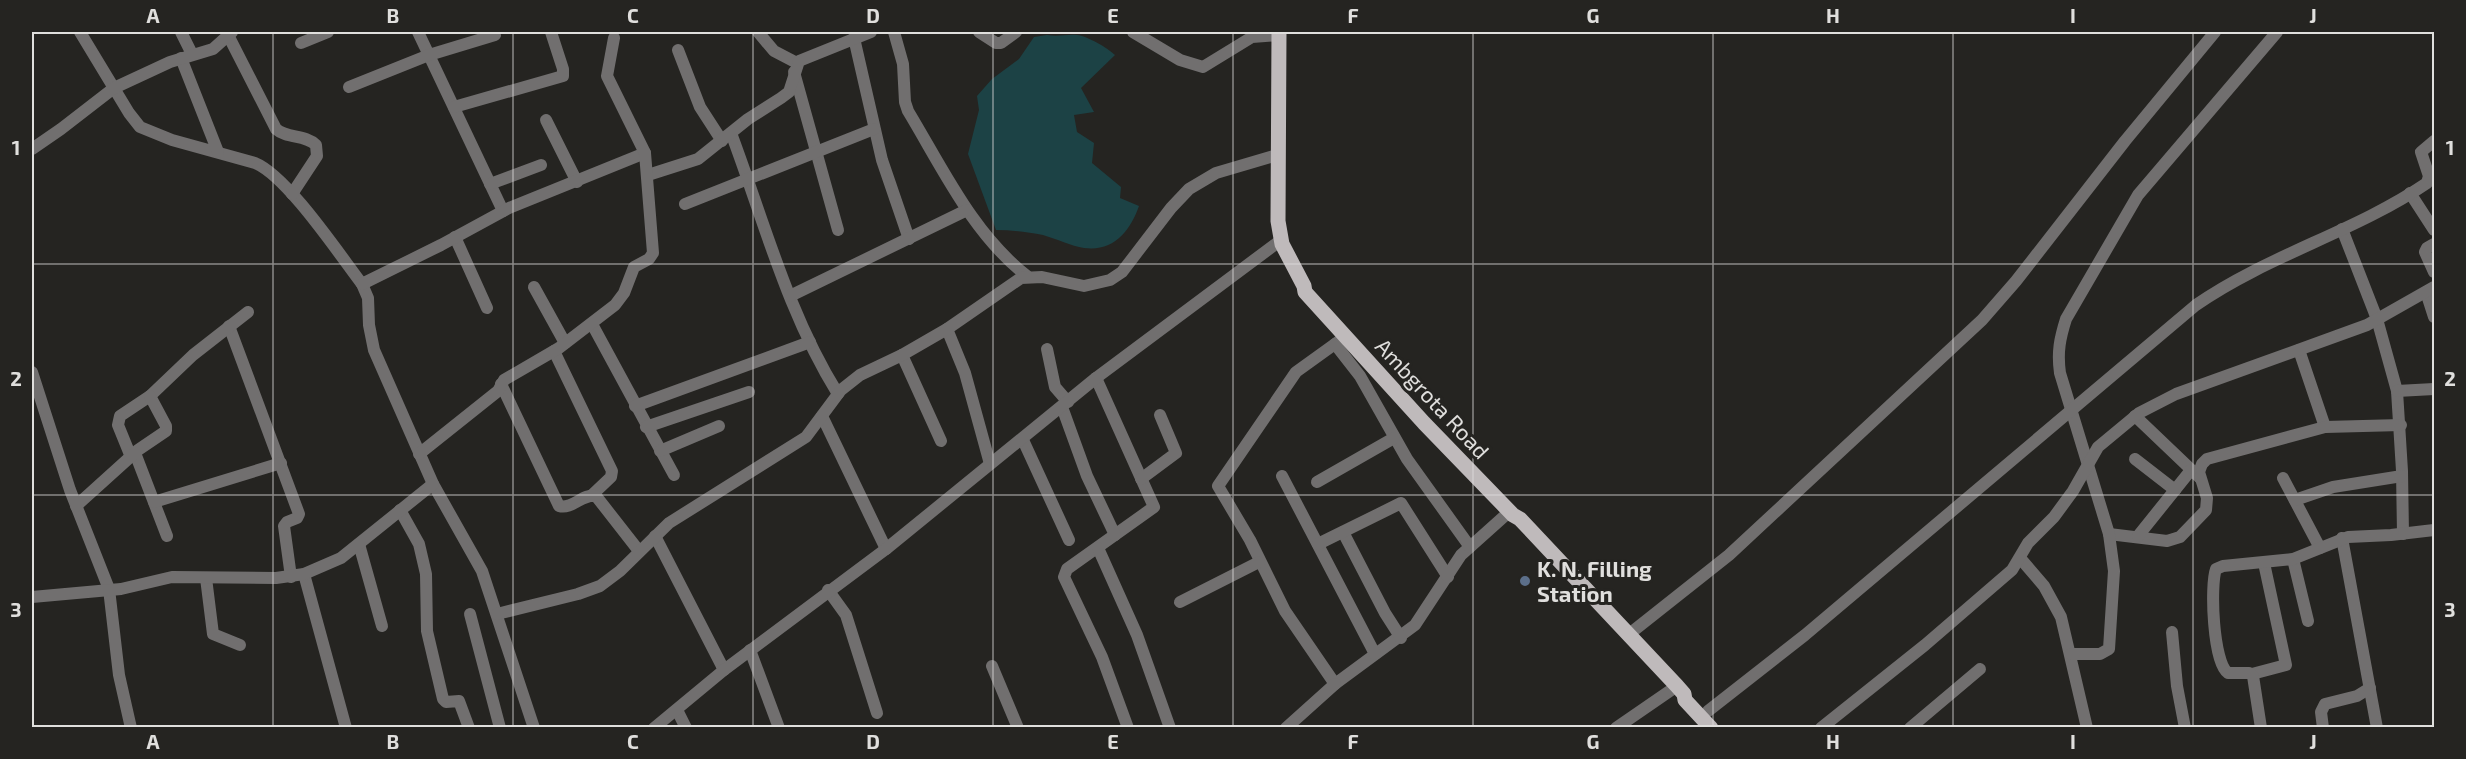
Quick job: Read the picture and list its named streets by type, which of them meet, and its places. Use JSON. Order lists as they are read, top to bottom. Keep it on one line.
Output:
{"streets":{"main road":["Ambgrota Road"]},"places":["K. N. Filling Station"],"grid":{"columns":["A","B","C","D","E","F","G","H","I","J"],"rows":["1","2","3"]}}
